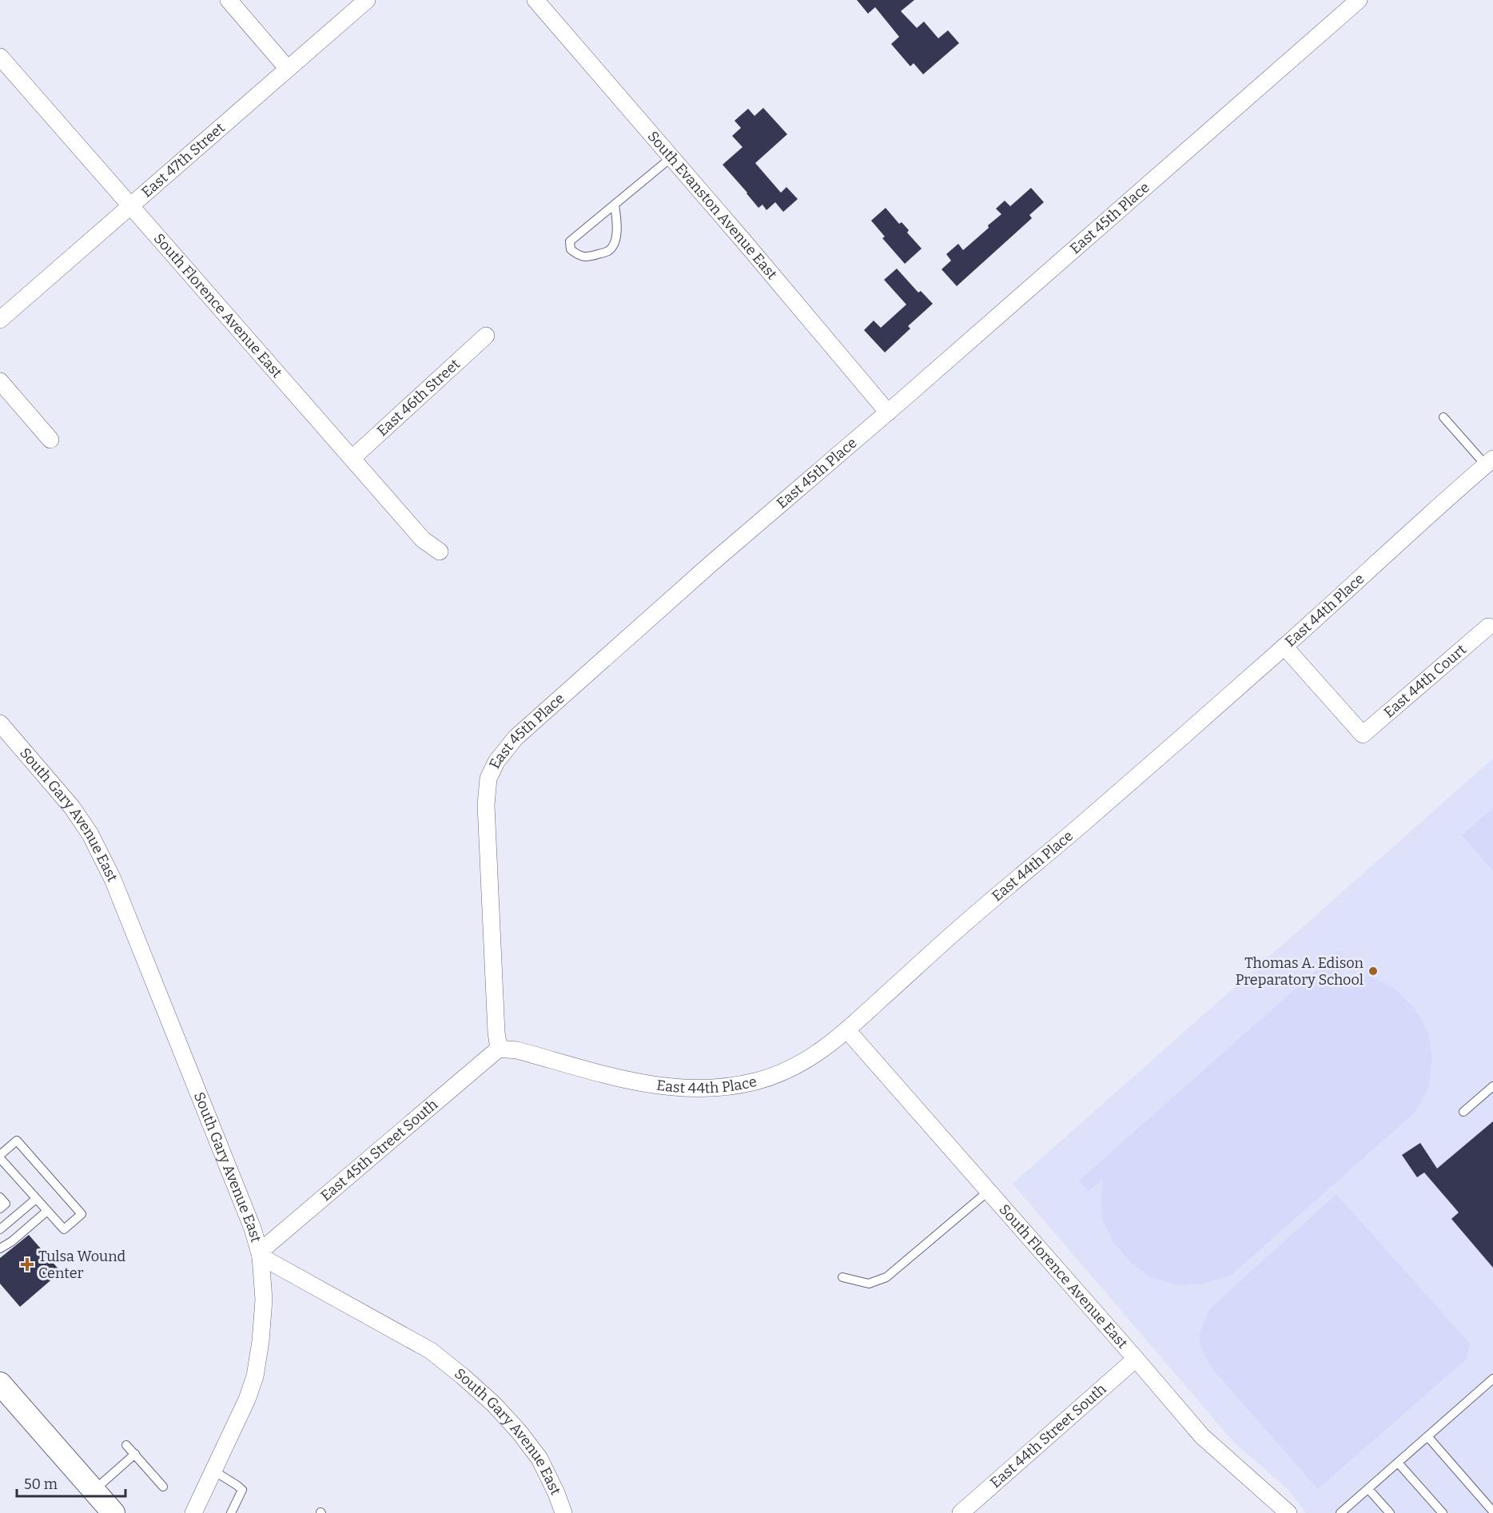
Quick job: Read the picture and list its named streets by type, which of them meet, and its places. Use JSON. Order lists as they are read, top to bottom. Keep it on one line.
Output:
{"streets":{"street":["East 47th Street","South Evanston Avenue East","East 45th Place","South Florence Avenue East","East 46th Street","East 44th Place","East 44th Court","South Gary Avenue East","East 45th Street South","East 44th Street South"]},"crossings":[["East 47th Street","South Florence Avenue East"],["South Evanston Avenue East","East 45th Place"],["East 45th Place","East 44th Place"],["East 45th Place","East 45th Street South"],["South Florence Avenue East","East 46th Street"],["South Florence Avenue East","East 44th Place"],["South Florence Avenue East","East 44th Street South"],["East 44th Place","East 44th Court"],["East 44th Place","East 45th Street South"],["South Gary Avenue East","East 45th Street South"]],"places":{"other":["Thomas A. Edison Preparatory School"],"health":["Tulsa Wound Center"]},"scale_bar":"50 m"}
